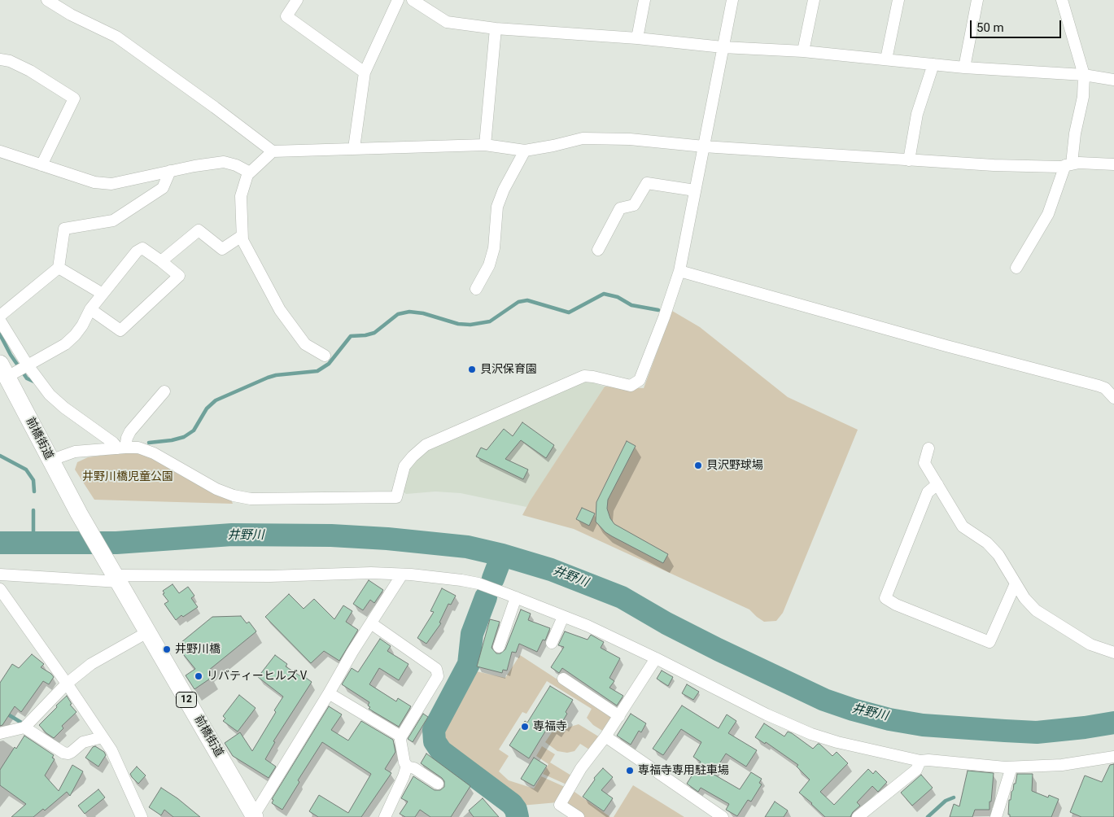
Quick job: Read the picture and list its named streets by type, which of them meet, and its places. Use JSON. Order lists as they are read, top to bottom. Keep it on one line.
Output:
{"streets":{"main road":["前橋街道","12"]},"water":["井野川"],"parks":["井野川橋児童公園"],"places":["貝沢保育園","貝沢野球場","井野川橋","リバティーヒルズⅤ","専福寺","専福寺専用駐車場"],"scale_bar":"50 m"}
